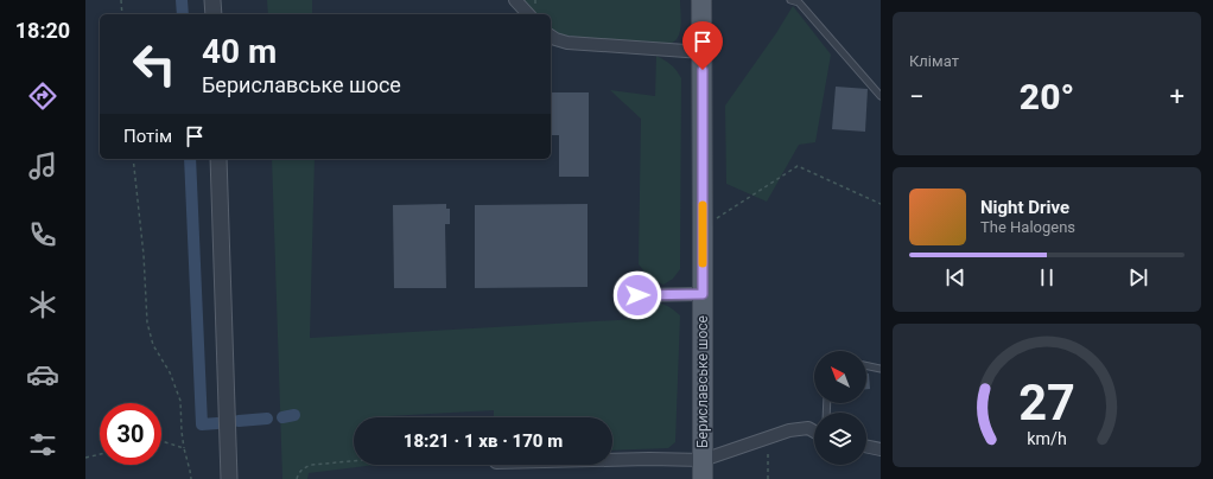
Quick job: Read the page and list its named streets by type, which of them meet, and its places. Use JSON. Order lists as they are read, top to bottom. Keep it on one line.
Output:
{"streets":{"main road":["Бериславське шосе"]},"north":"top left","page":{"tabs":"18:20","tile":"Клімат","turn":["40 m","Бериславське шосе"],"heat":["−","20°","+"],"then":"Потім","song":["Night Drive","The Halogens"],"limit":"30","trip":"18:21 · 1 хв · 170 m","gauge":["27","km/h"]}}
